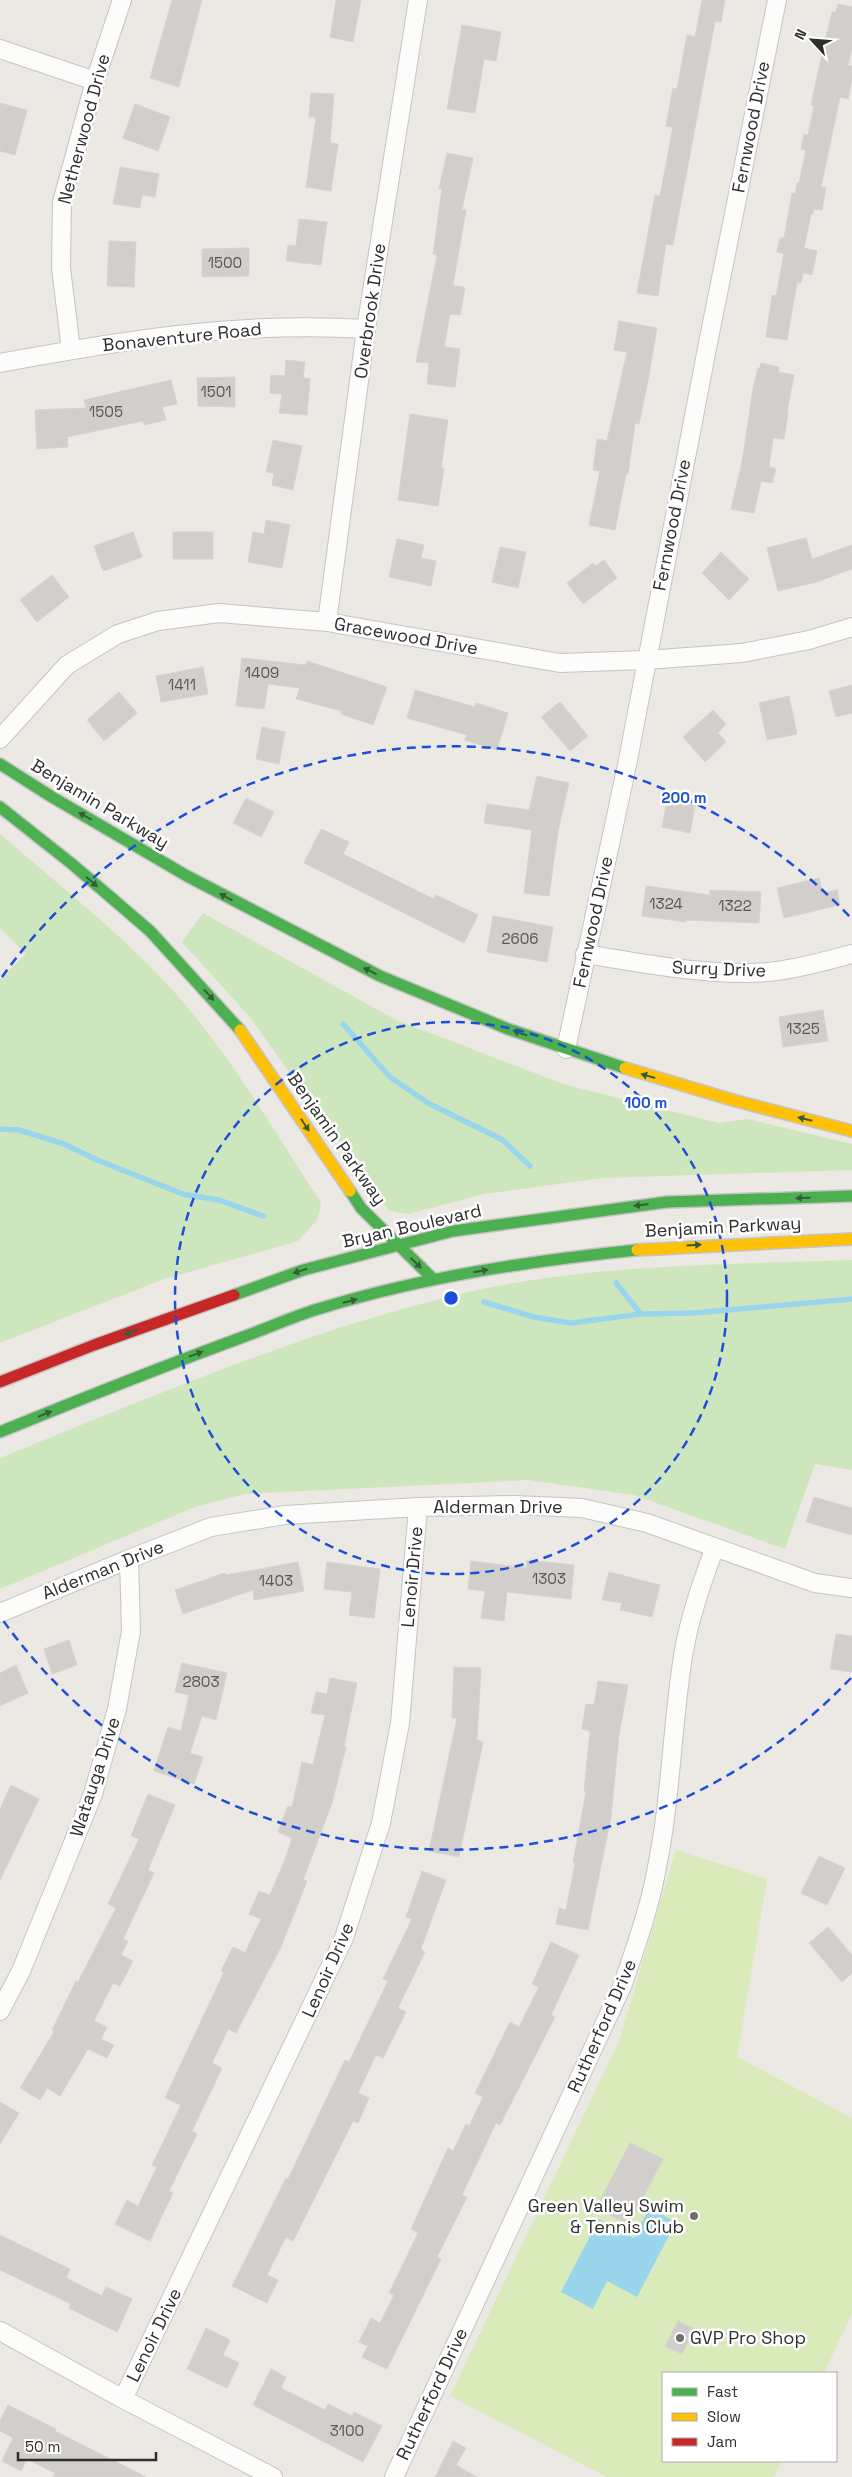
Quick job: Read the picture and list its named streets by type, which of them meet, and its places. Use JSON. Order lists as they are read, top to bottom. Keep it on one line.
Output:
{"streets":{"main road":["Benjamin Parkway","Bryan Boulevard"],"street":["Fernwood Drive","Netherwood Drive","Overbrook Drive","Bonaventure Road","Gracewood Drive","Surry Drive","Alderman Drive","Lenoir Drive","Watauga Drive","Rutherford Drive"]},"crossings":[["Fernwood Drive","Gracewood Drive"],["Fernwood Drive","Benjamin Parkway"],["Fernwood Drive","Surry Drive"],["Netherwood Drive","Bonaventure Road"],["Overbrook Drive","Bonaventure Road"],["Overbrook Drive","Gracewood Drive"],["Benjamin Parkway","Bryan Boulevard"],["Alderman Drive","Lenoir Drive"],["Alderman Drive","Watauga Drive"],["Alderman Drive","Rutherford Drive"]],"places":["Green Valley Swim & Tennis Club","GVP Pro Shop"],"house_numbers":["1500","1501","1505","1409","1411","1324","1322","2606","1325","1303","1403","2803","3100"],"legend":["Fast","Slow","Jam"],"scale_bar":"50 m","north":"top left","rings":["200 m","100 m"]}
